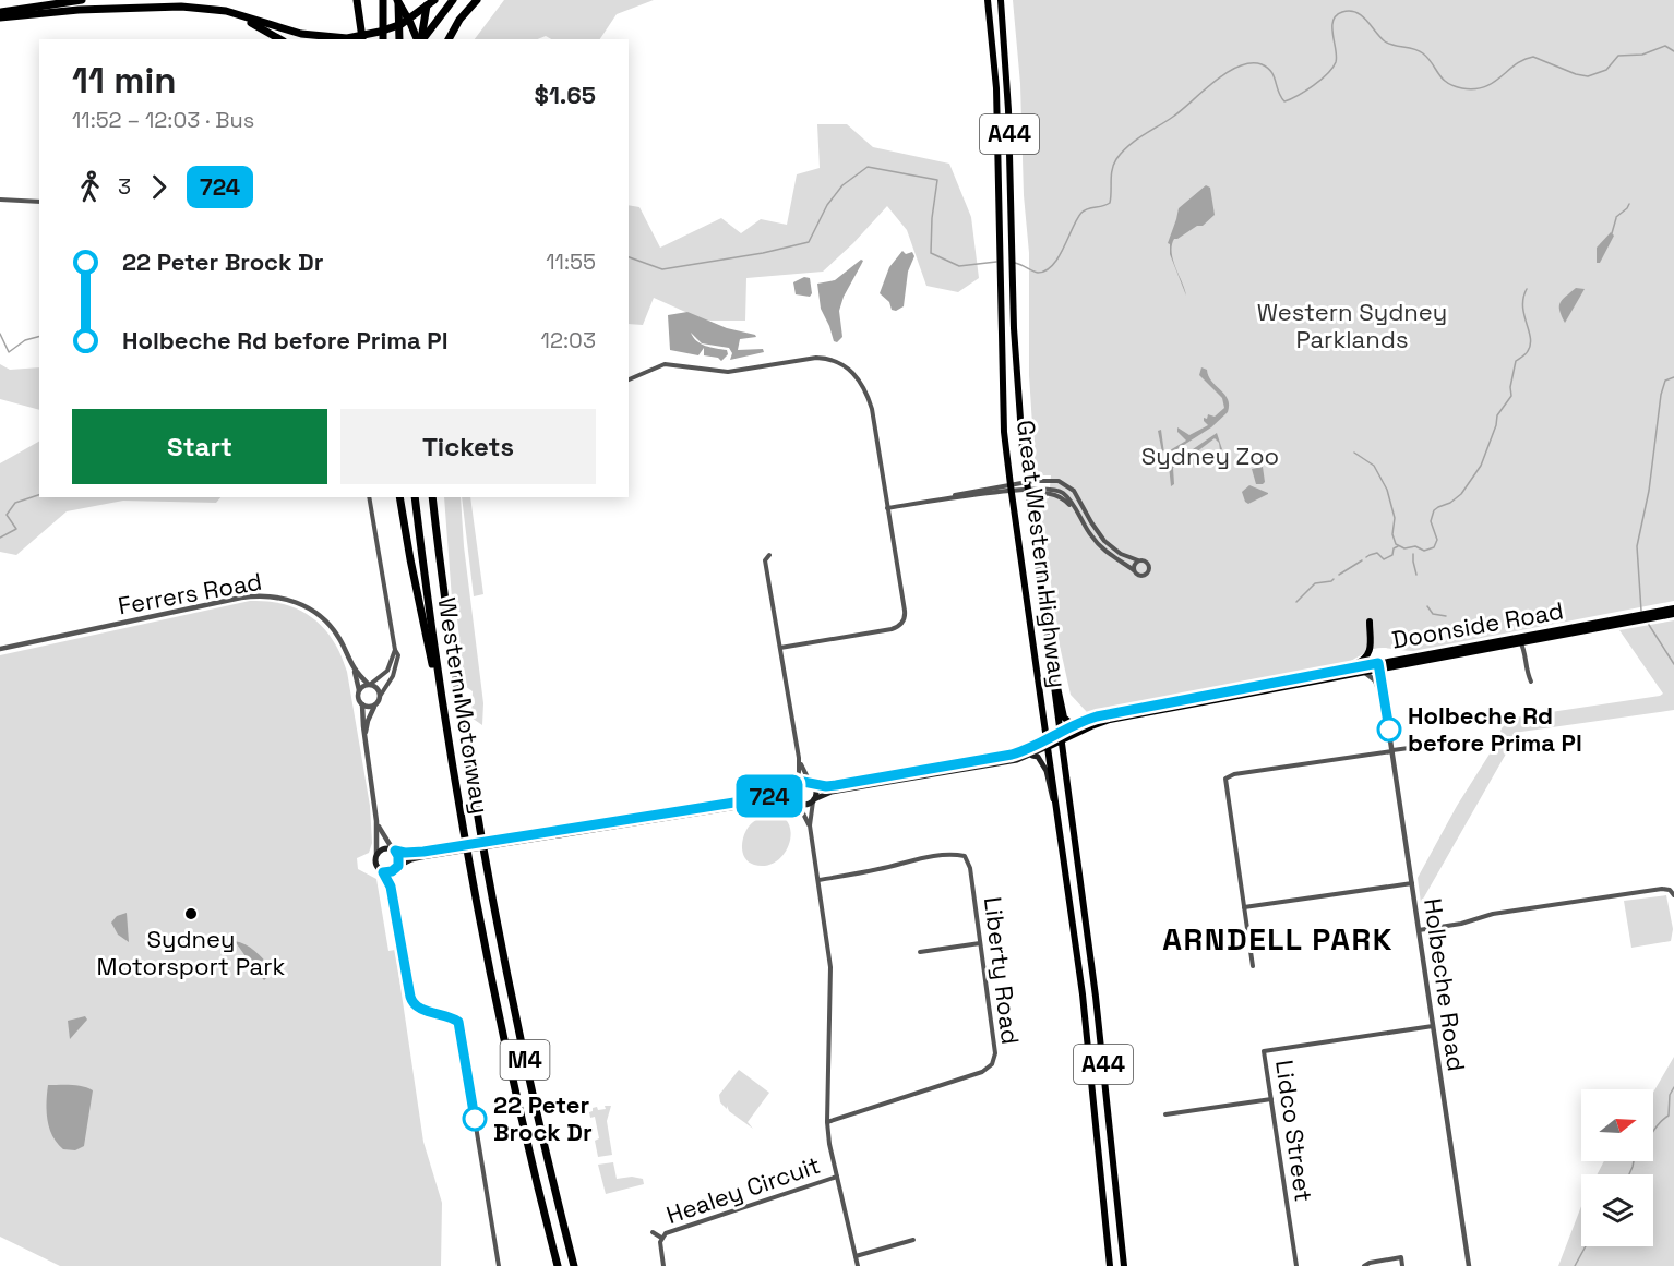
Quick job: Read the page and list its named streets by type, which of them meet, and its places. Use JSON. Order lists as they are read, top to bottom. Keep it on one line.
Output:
{"streets":{"highway":["Western Motorway","M4"],"main road":["A44","Great Western Highway","Doonside Road"],"street":["Ferrers Road","Liberty Road","Holbeche Road","Lidco Street","Healey Circuit"]},"crossings":[["Great Western Highway","Doonside Road"],["Doonside Road","Holbeche Road"],["Holbeche Road","Lidco Street"]],"districts":["ARNDELL PARK"],"parks":["Western Sydney Parklands","Sydney Zoo"],"places":["Holbeche Rd before Prima Pl","Sydney Motorsport Park","22 Peter Brock Dr"],"lines":["bus line 724"],"north":"right","page":{"on_map":"724","heading":["11 min","11:52 – 12:03 · Bus","$1.65"],"legs":["3","724"],"list":[{"name":"22 Peter Brock Dr","value":"11:55"},{"name":"Holbeche Rd before Prima Pl","value":"12:03"}],"buttons":["Start","Tickets"]}}
